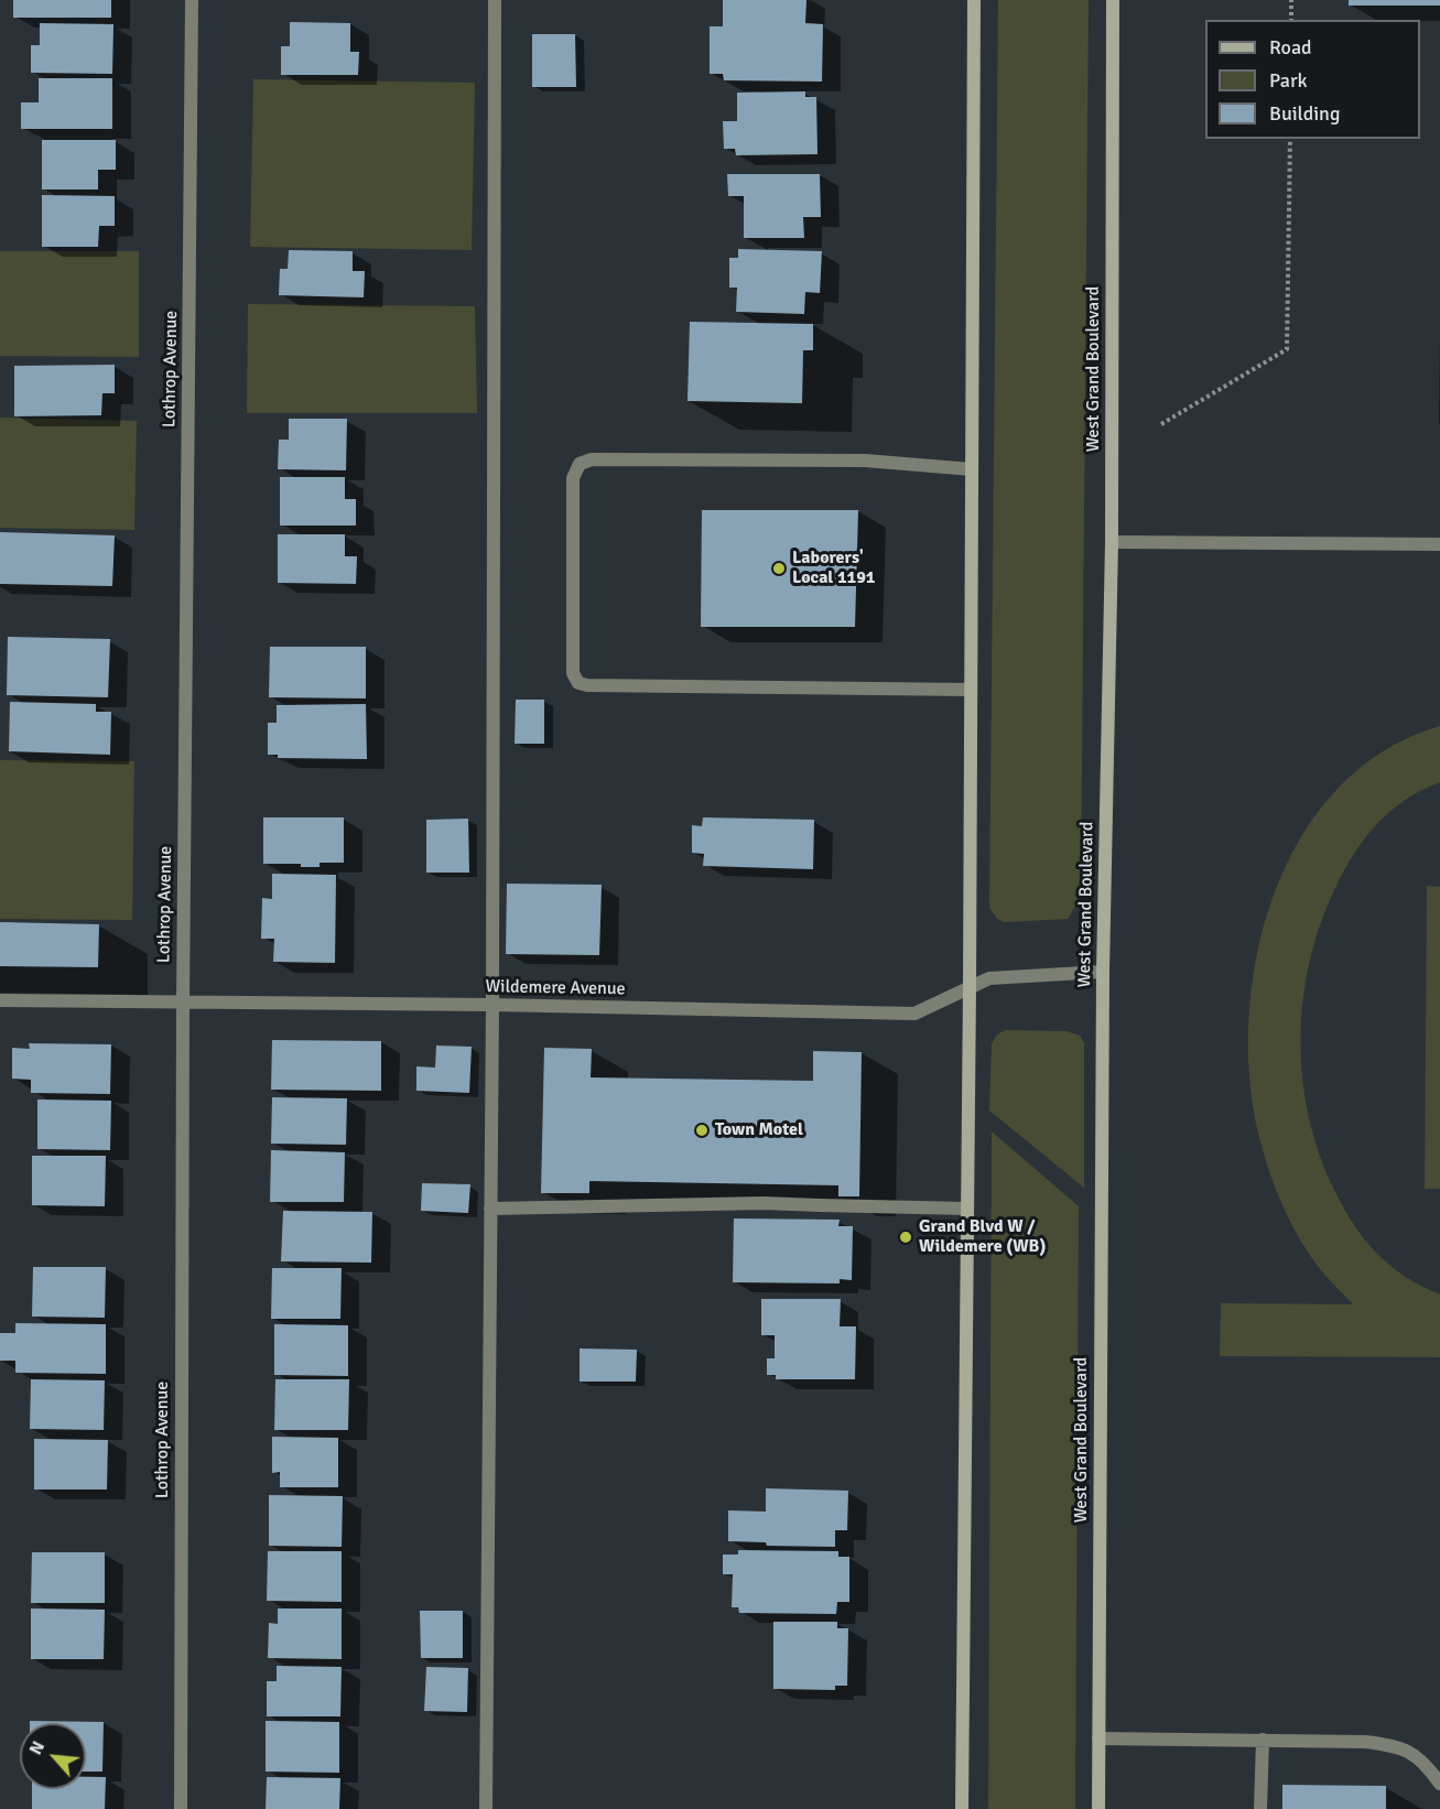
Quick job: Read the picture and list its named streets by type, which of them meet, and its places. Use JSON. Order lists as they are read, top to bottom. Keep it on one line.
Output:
{"streets":{"main road":["West Grand Boulevard"],"street":["Lothrop Avenue","Wildemere Avenue"]},"crossings":[["Lothrop Avenue","Wildemere Avenue"],["West Grand Boulevard","Wildemere Avenue"]],"places":["Laborers' Local 1191","Town Motel","Grand Blvd W / Wildemere (WB)"],"legend":["Road","Park","Building"],"north":"top left"}
